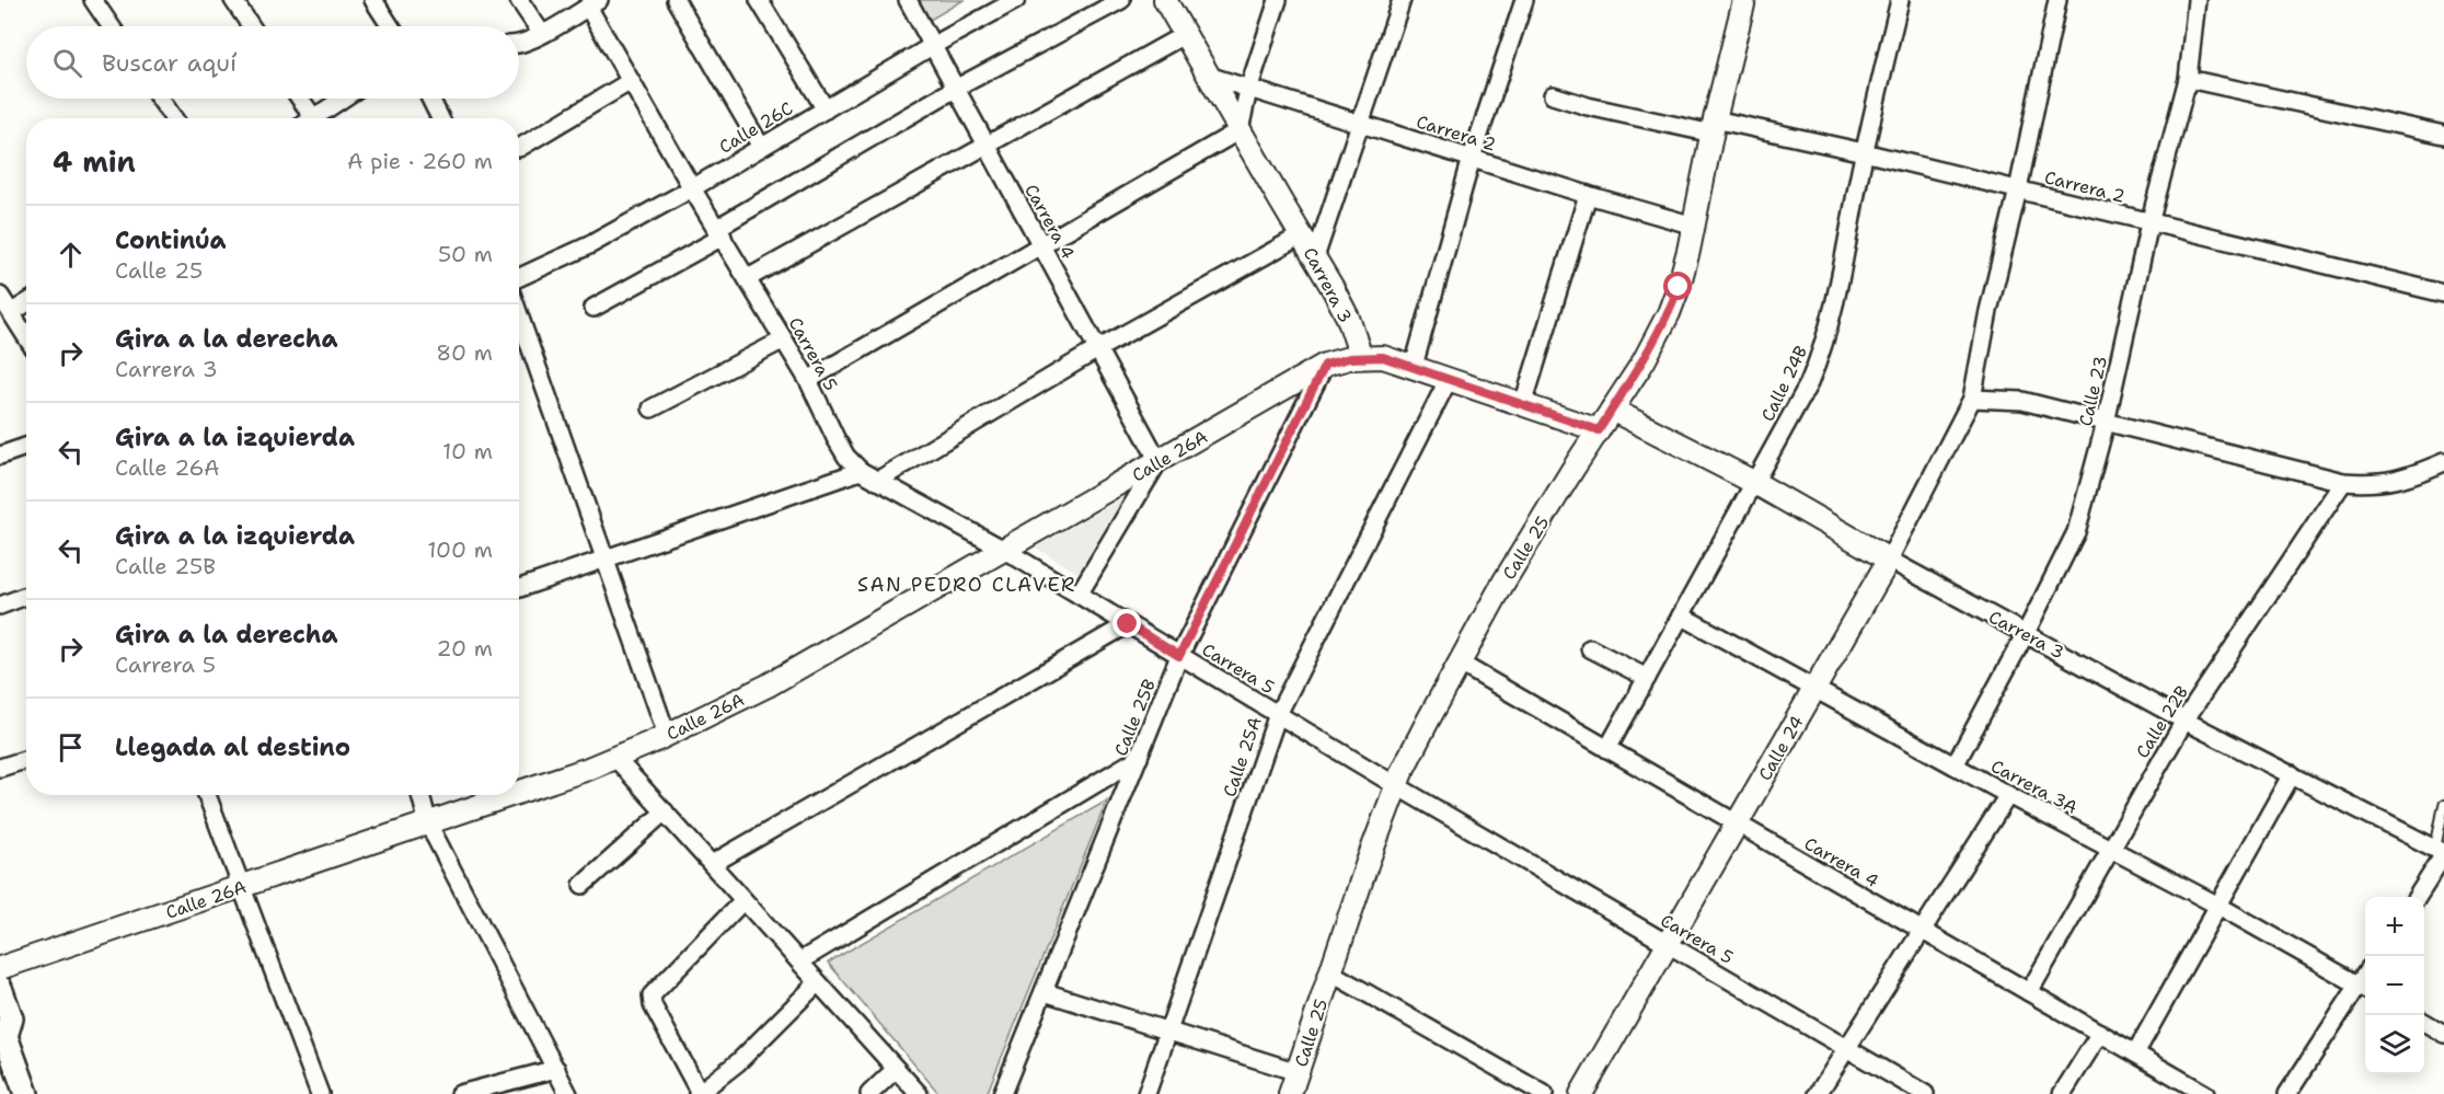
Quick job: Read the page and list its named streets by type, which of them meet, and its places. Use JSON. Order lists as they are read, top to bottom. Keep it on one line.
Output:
{"streets":{"street":["Calle 26C","Carrera 2","Carrera 4","Carrera 3","Carrera 5","Calle 24B","Calle 23","Calle 26A","Calle 25","Calle 25B","Calle 22B","Calle 24","Calle 25A","Carrera 3A"]},"crossings":[["Calle 26C","Carrera 4"],["Calle 26C","Carrera 5"],["Carrera 2","Carrera 3"],["Carrera 2","Calle 24B"],["Carrera 2","Calle 23"],["Carrera 2","Calle 25"],["Carrera 2","Calle 24"],["Carrera 4","Calle 24B"],["Carrera 4","Calle 26A"],["Carrera 4","Calle 25"],["Carrera 4","Calle 22B"],["Carrera 4","Calle 24"],["Carrera 3","Calle 24B"],["Carrera 3","Calle 23"],["Carrera 3","Calle 26A"],["Carrera 3","Calle 25"],["Carrera 3","Calle 22B"],["Carrera 3","Calle 24"],["Carrera 5","Calle 26A"],["Carrera 5","Calle 25"],["Carrera 5","Calle 25B"],["Carrera 5","Calle 24"],["Carrera 5","Calle 25A"],["Calle 24B","Carrera 3A"],["Calle 23","Carrera 3A"],["Calle 26A","Calle 25B"],["Calle 22B","Carrera 3A"],["Calle 24","Carrera 3A"]],"districts":["SAN PEDRO CLAVER"],"page":{"search":"Buscar aquí","heading":["4 min","A pie · 260 m"],"list":[["Continúa","Calle 25","50 m"],["Gira a la derecha","Carrera 3","80 m"],["Gira a la izquierda","Calle 26A","10 m"],["Gira a la izquierda","Calle 25B","100 m"],["Gira a la derecha","Carrera 5","20 m"],"Llegada al destino"],"map_buttons":["+","−"]}}
